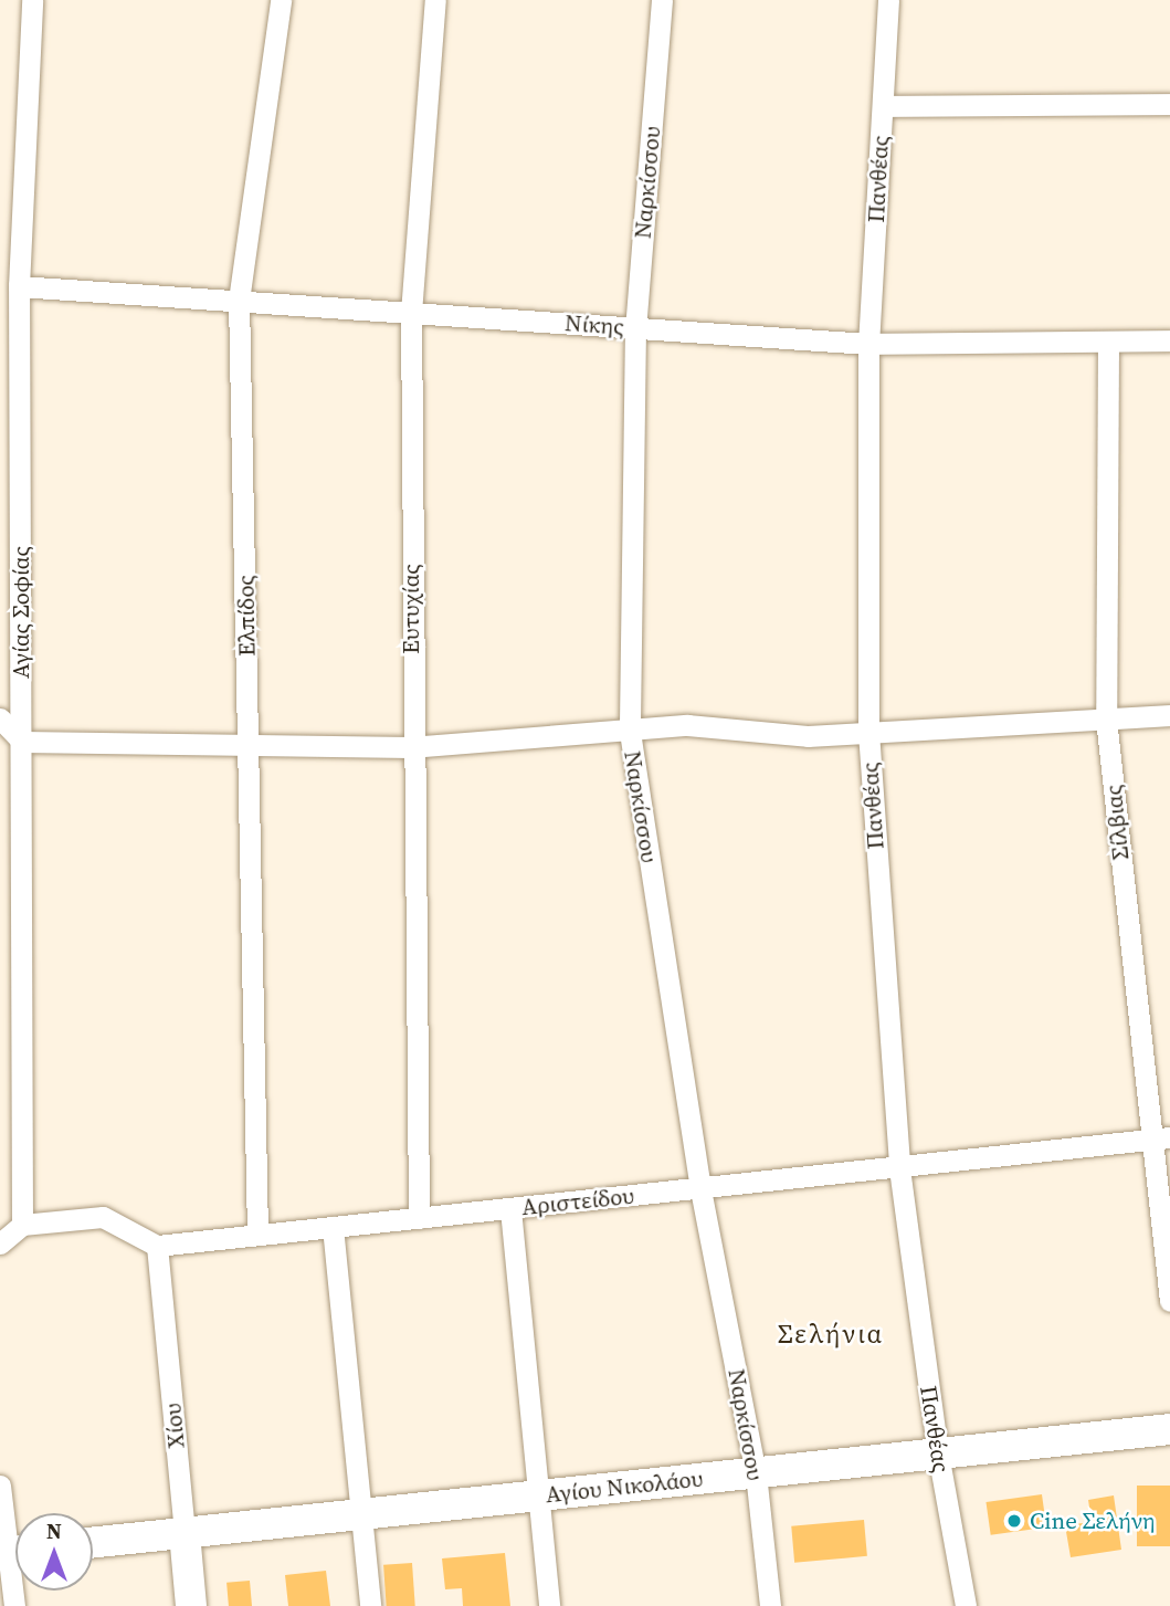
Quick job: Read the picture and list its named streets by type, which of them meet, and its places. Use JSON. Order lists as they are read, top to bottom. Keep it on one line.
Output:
{"streets":{"street":["Πανθέας","Ναρκίσσου","Νίκης","Ευτυχίας","Αγίας Σοφίας","Ελπίδος","Σίλβιας","Αριστείδου","Χίου","Αγίου Νικολάου"]},"crossings":[["Πανθέας","Νίκης"],["Πανθέας","Αριστείδου"],["Πανθέας","Αγίου Νικολάου"],["Ναρκίσσου","Νίκης"],["Ναρκίσσου","Αριστείδου"],["Ναρκίσσου","Αγίου Νικολάου"],["Νίκης","Ευτυχίας"],["Νίκης","Αγίας Σοφίας"],["Νίκης","Ελπίδος"],["Νίκης","Σίλβιας"],["Ευτυχίας","Αριστείδου"],["Ελπίδος","Αριστείδου"],["Σίλβιας","Αριστείδου"],["Αριστείδου","Χίου"],["Χίου","Αγίου Νικολάου"]],"districts":["Σελήνια"],"places":["Cine Σελήνη"],"north":"top"}
